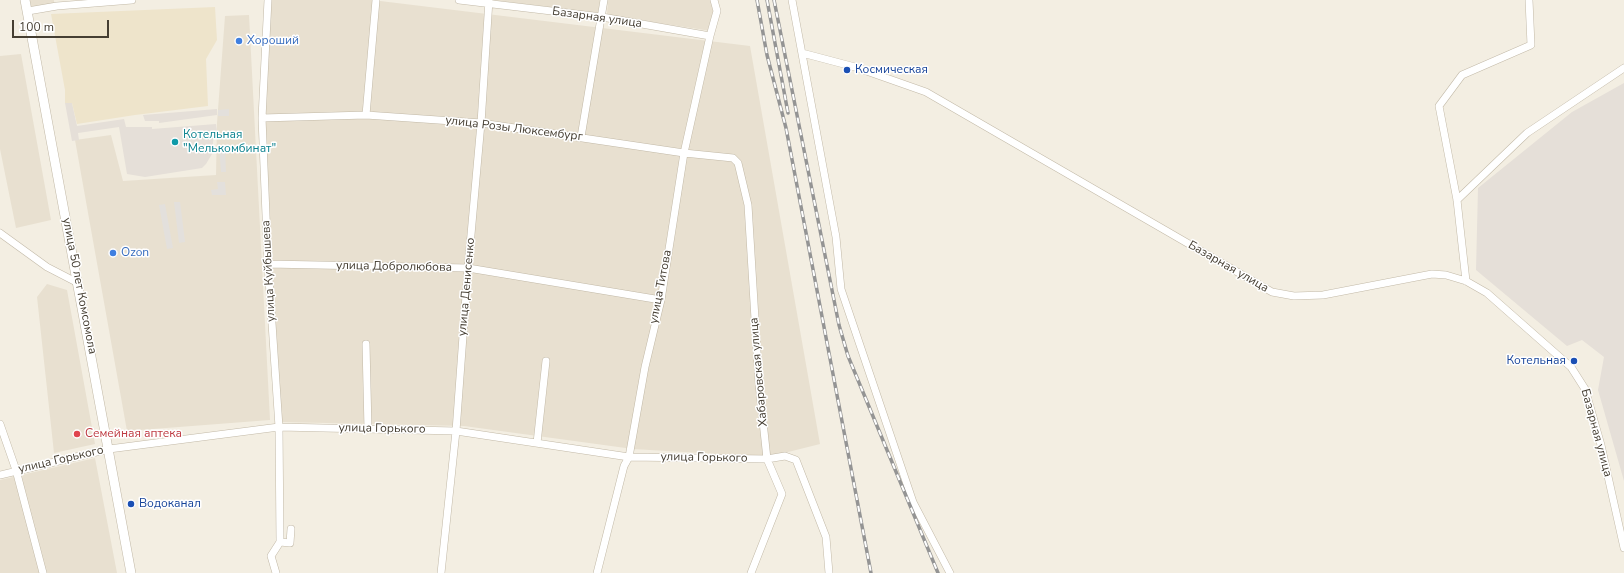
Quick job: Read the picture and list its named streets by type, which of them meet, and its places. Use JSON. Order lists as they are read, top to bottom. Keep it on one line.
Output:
{"streets":{"street":["Базарная улица","улица Розы Люксембург","улица Добролюбова","улица Куйбышева","улица 50 лет Комсомола","улица Денисенко","улица Титова","Хабаровская улица","улица Горького"]},"crossings":[["Базарная улица","улица Денисенко"],["Базарная улица","улица Титова"],["улица Розы Люксембург","улица Куйбышева"],["улица Розы Люксембург","улица Денисенко"],["улица Розы Люксембург","улица Титова"],["улица Розы Люксембург","Хабаровская улица"],["улица Добролюбова","улица Куйбышева"],["улица Добролюбова","улица Денисенко"],["улица Добролюбова","улица Титова"],["улица Куйбышева","улица Горького"],["улица 50 лет Комсомола","улица Горького"],["улица Денисенко","улица Горького"],["улица Титова","улица Горького"],["Хабаровская улица","улица Горького"]],"places":["Хороший","Космическая","Котельная \"Мелькомбинат\"","Ozon","Котельная","Семейная аптека","Водоканал"],"scale_bar":"100 m"}
